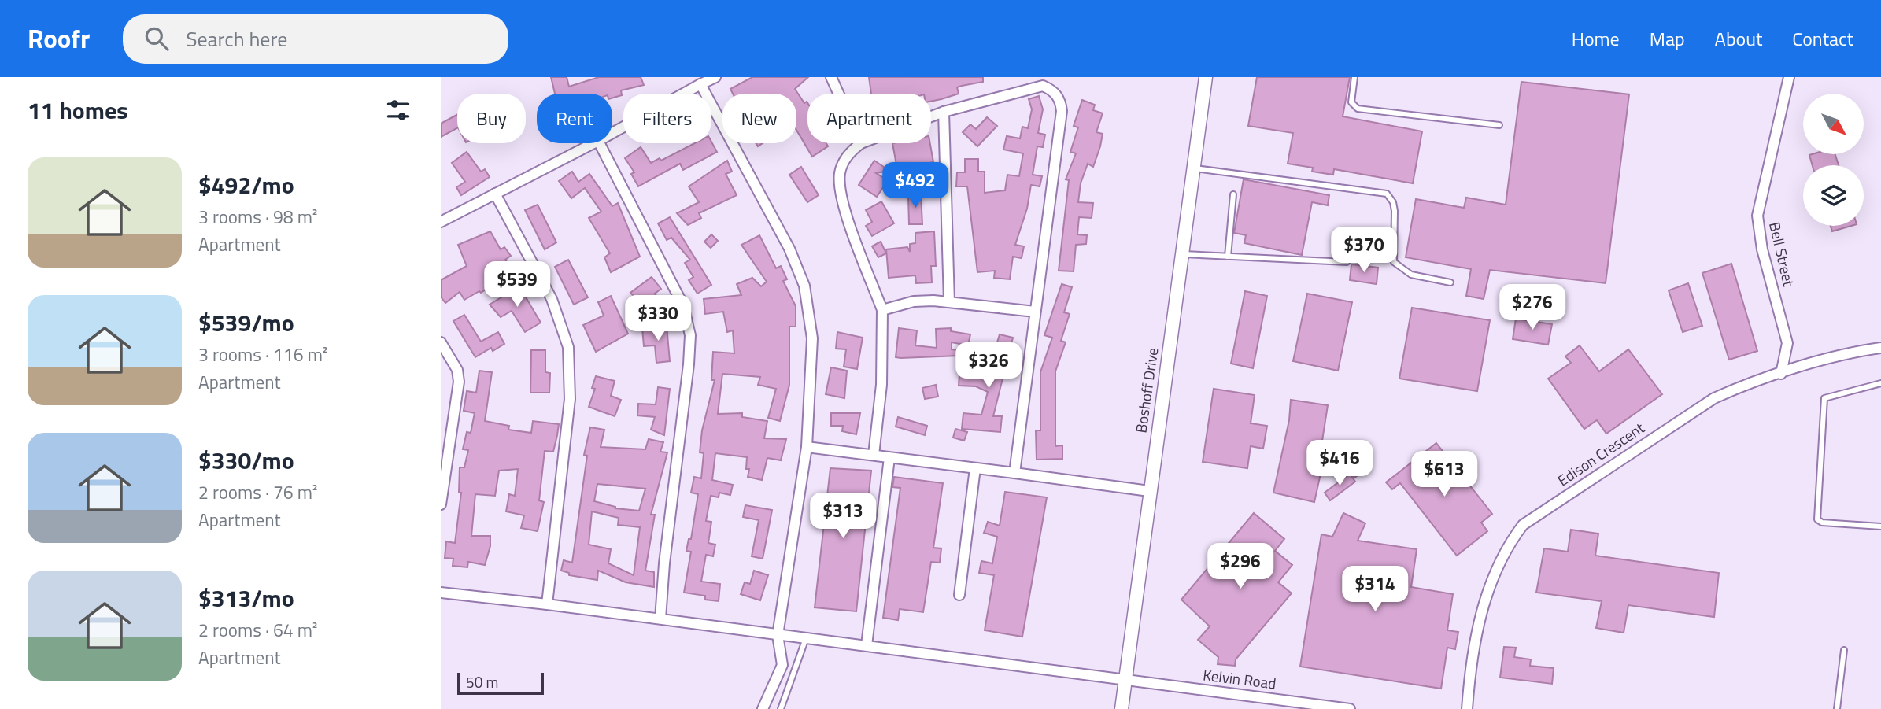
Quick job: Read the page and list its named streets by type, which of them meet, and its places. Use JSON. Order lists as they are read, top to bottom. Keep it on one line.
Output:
{"streets":{"main road":["Boshoff Drive"],"street":["Bell Street","Edison Crescent","Kelvin Road"]},"crossings":[["Bell Street","Edison Crescent"],["Boshoff Drive","Kelvin Road"]],"scale_bar":"50 m","north":"bottom right","page":{"header":"Roofr","search":"Search here","nav":["Home","Map","About","Contact"],"heading":"11 homes","chip":["Buy","Rent","Filters","New","Apartment"],"list":[{"name":"$492/mo","note":"3 rooms · 98 m² · Apartment"},{"name":"$539/mo","note":"3 rooms · 116 m² · Apartment"},{"name":"$330/mo","note":"2 rooms · 76 m² · Apartment"},{"name":"$313/mo","note":"2 rooms · 64 m² · Apartment"}],"price":["$492","$370","$539","$276","$330","$326","$416","$613","$313","$296","$314"],"scale":"50 m"}}
